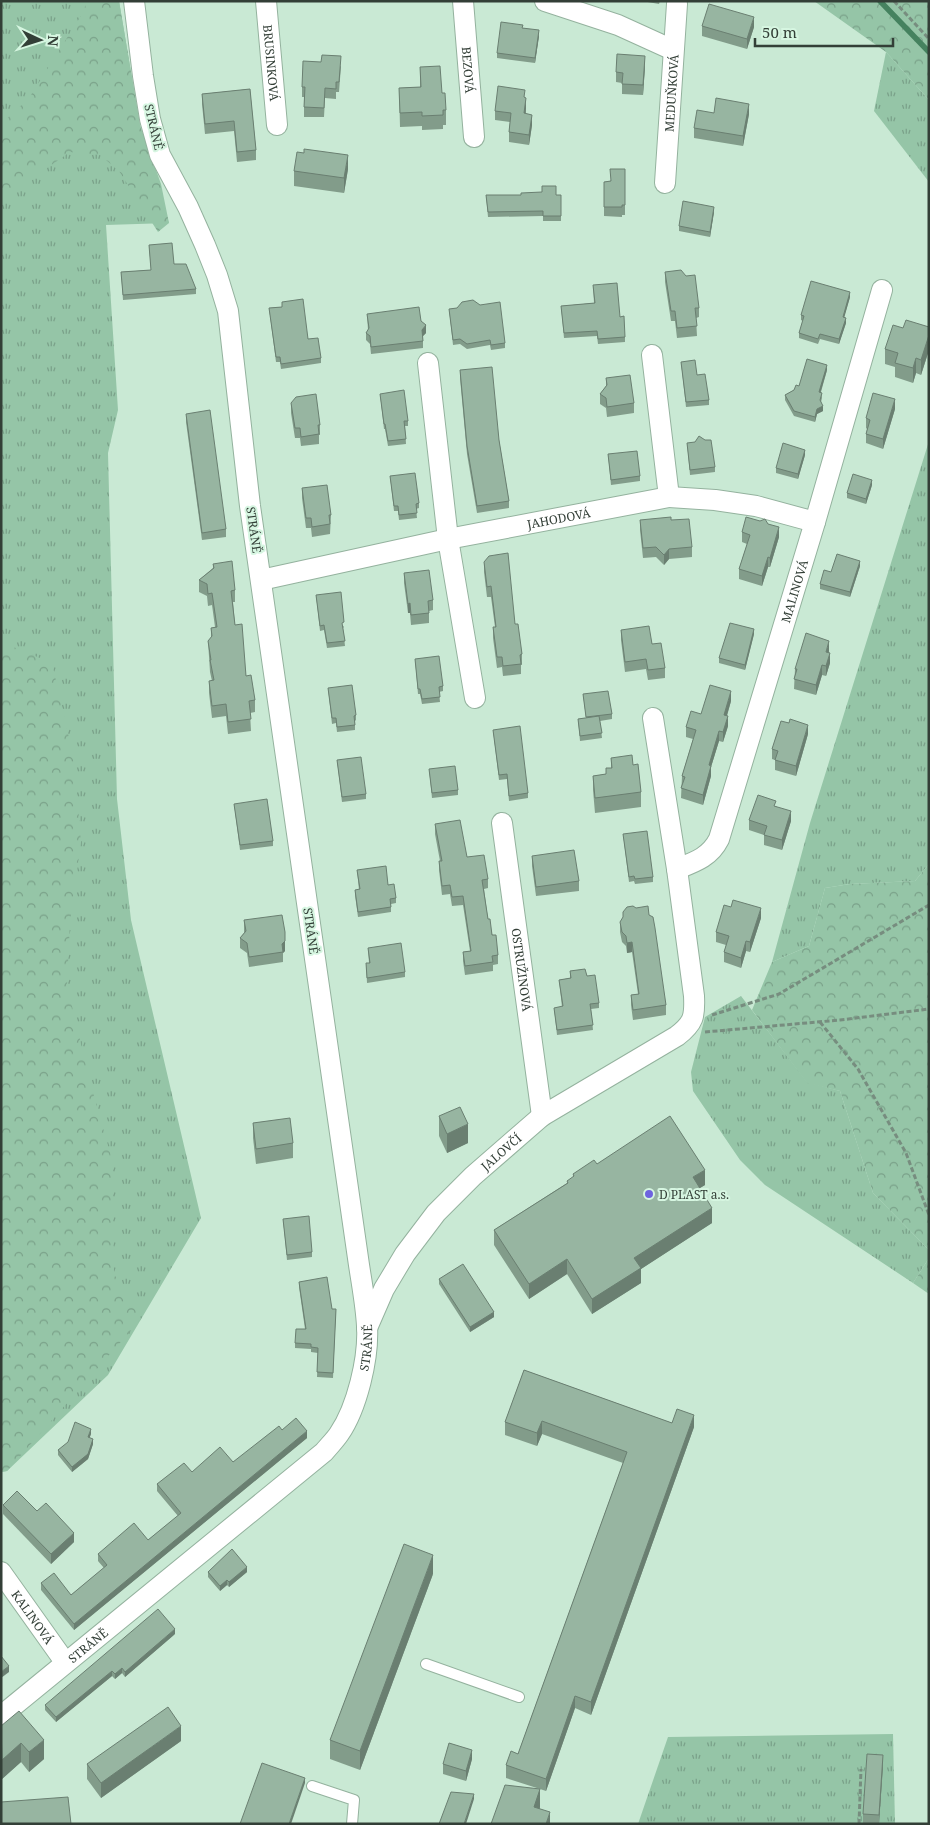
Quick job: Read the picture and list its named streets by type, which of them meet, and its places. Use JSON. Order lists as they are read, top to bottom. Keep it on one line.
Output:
{"streets":{"street":["BRUSINKOVÁ","BEZOVÁ","MEDUŇKOVÁ","STRÁNĚ","JAHODOVÁ","MALINOVÁ","OSTRUŽINOVÁ","JALOVČÍ","KALINOVÁ"]},"crossings":[["STRÁNĚ","JAHODOVÁ"],["STRÁNĚ","JALOVČÍ"],["STRÁNĚ","KALINOVÁ"],["JAHODOVÁ","MALINOVÁ"],["OSTRUŽINOVÁ","JALOVČÍ"]],"places":["D PLAST a.s."],"scale_bar":"50 m","north":"right"}
